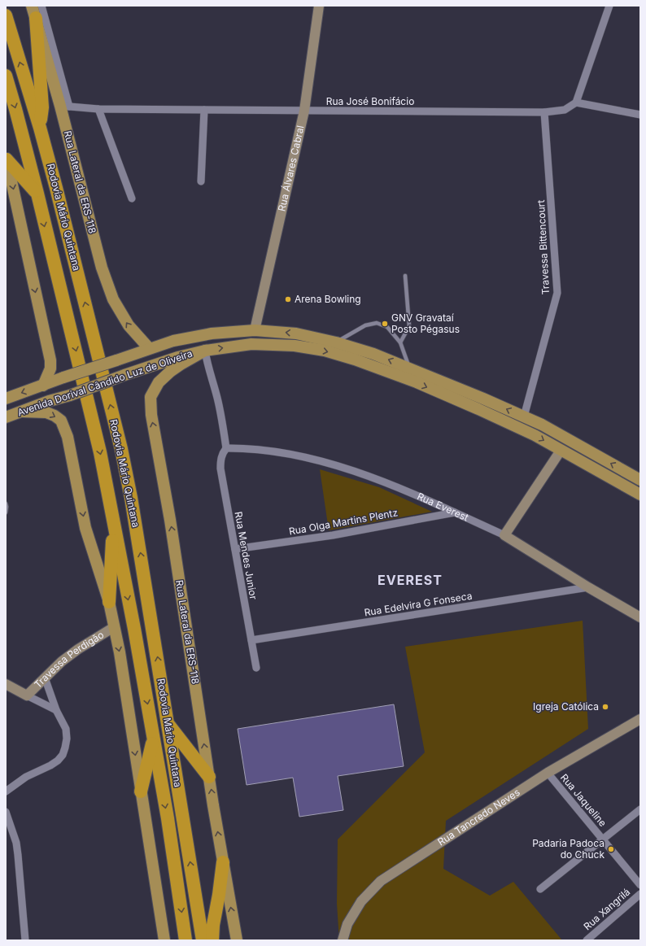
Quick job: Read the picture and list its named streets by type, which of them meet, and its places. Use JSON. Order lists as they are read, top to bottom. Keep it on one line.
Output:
{"streets":{"highway":["Rodovia Mário Quintana"],"main road":["Rua Lateral da ERS-118","Avenida Dorival Cândido Luz de Oliveira"],"street":["Rua José Bonifácio","Rua Álvares Cabral","Travessa Bittencourt","Rua Everest","Rua Olga Martins Plentz","Rua Mendes Junior","Rua Edelvira G Fonseca","Travessa Perdigão","Rua Jaqueline","Rua Tancredo Neves","Rua Xangrilá"]},"crossings":[["Rua José Bonifácio","Rua Álvares Cabral"],["Rua José Bonifácio","Rua Lateral da ERS-118"],["Rua José Bonifácio","Travessa Bittencourt"],["Rua Álvares Cabral","Avenida Dorival Cândido Luz de Oliveira"],["Rua Lateral da ERS-118","Avenida Dorival Cândido Luz de Oliveira"],["Travessa Bittencourt","Avenida Dorival Cândido Luz de Oliveira"],["Rua Everest","Rua Olga Martins Plentz"],["Rua Everest","Rua Mendes Junior"],["Rua Everest","Rua Edelvira G Fonseca"],["Rua Olga Martins Plentz","Rua Mendes Junior"],["Rua Mendes Junior","Rua Edelvira G Fonseca"],["Rua Jaqueline","Rua Tancredo Neves"]],"districts":["EVEREST"],"places":["Arena Bowling","GNV Gravataí Posto Pégasus","Igreja Católica","Padaria Padoca do Chuck"]}
